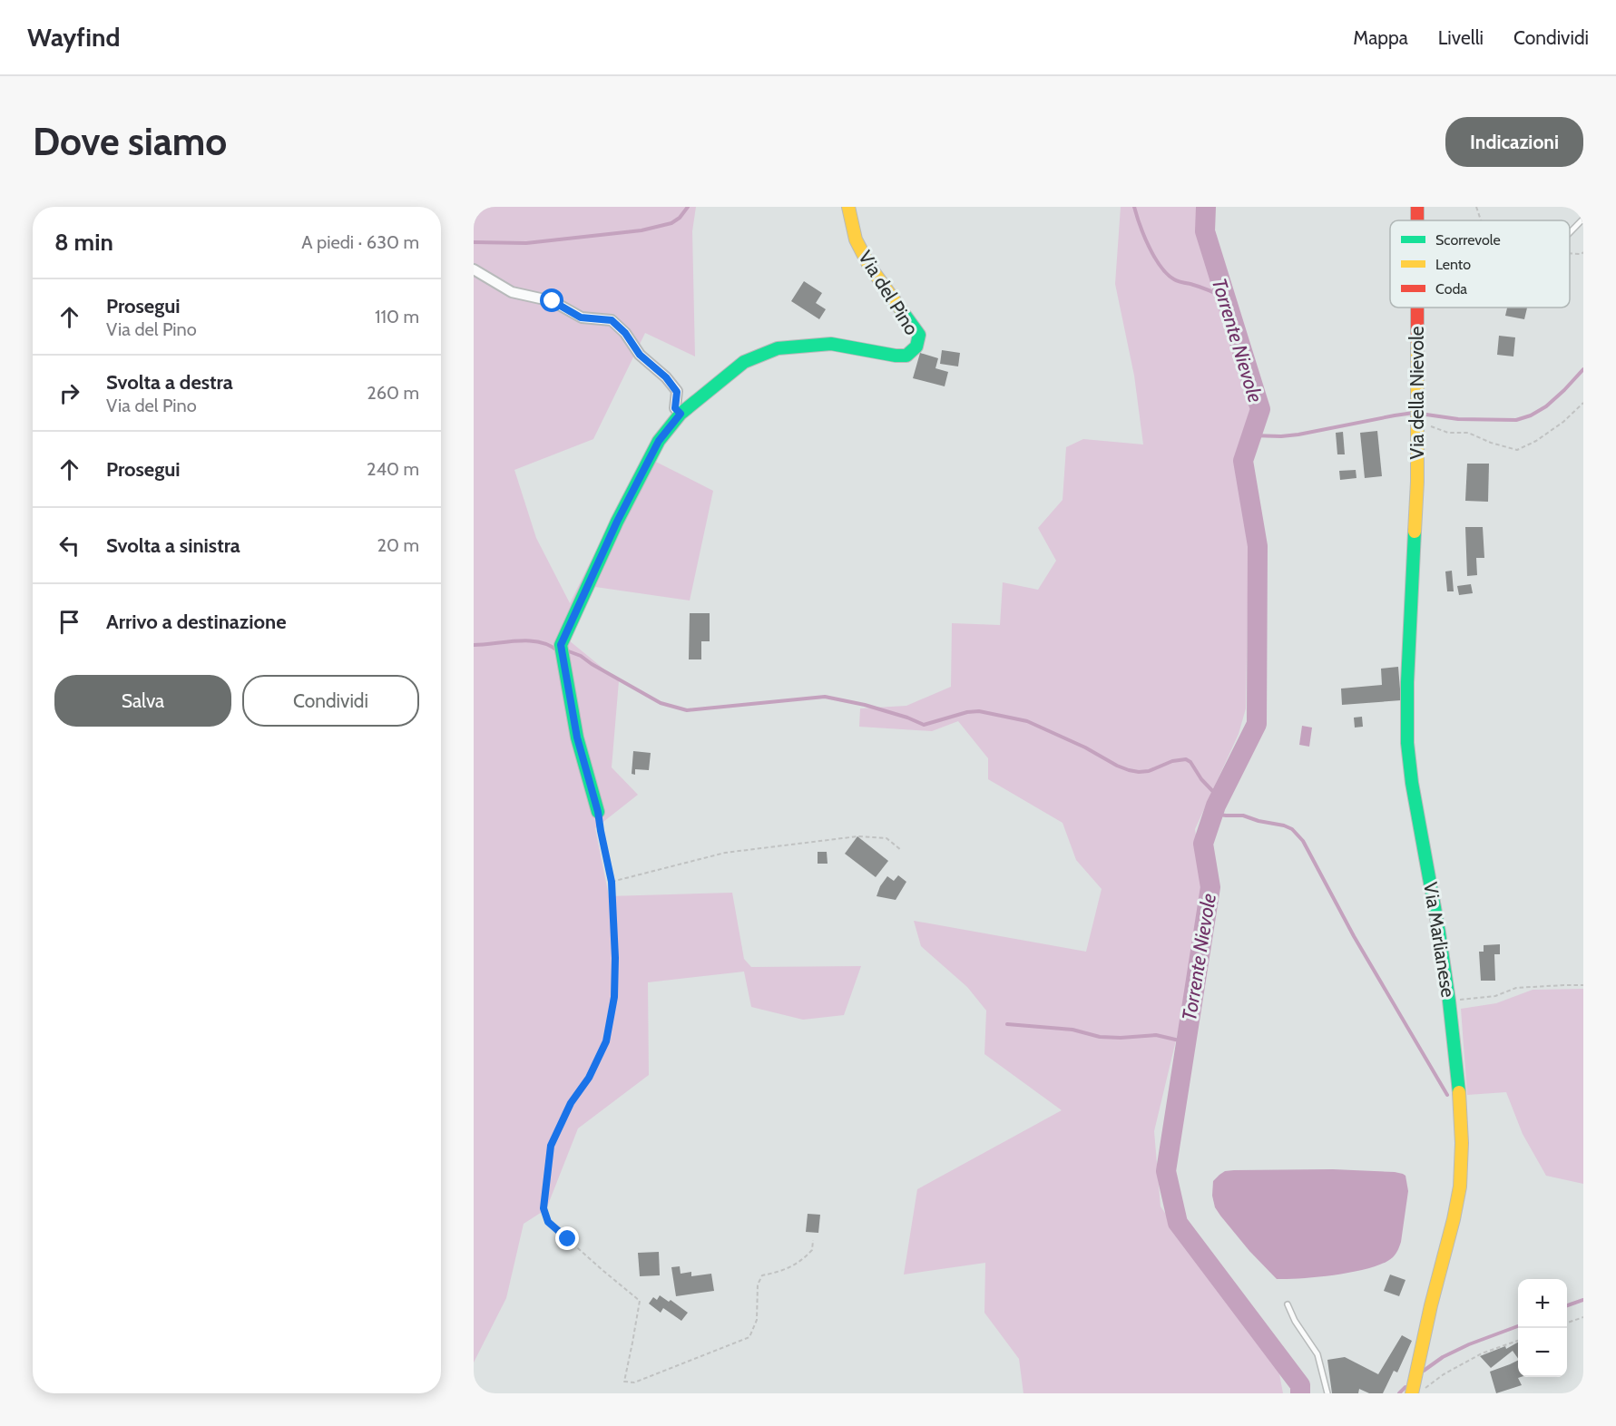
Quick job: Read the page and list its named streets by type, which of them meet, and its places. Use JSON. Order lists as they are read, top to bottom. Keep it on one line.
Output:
{"streets":{"street":["Via del Pino","Via della Nievole","Via Marlianese"]},"crossings":[["Via della Nievole","Via Marlianese"]],"water":["Torrente Nievole"],"legend":["Scorrevole","Lento","Coda"],"page":{"header":"Wayfind","nav":["Mappa","Livelli","Condividi"],"buttons":["Indicazioni",["Salva","Condividi"]],"title":"Dove siamo","heading":["8 min","A piedi · 630 m"],"list":[["Prosegui","Via del Pino","110 m"],["Svolta a destra","Via del Pino","260 m"],["Prosegui","240 m"],["Svolta a sinistra","20 m"],"Arrivo a destinazione"],"map_buttons":["+","−"]}}
